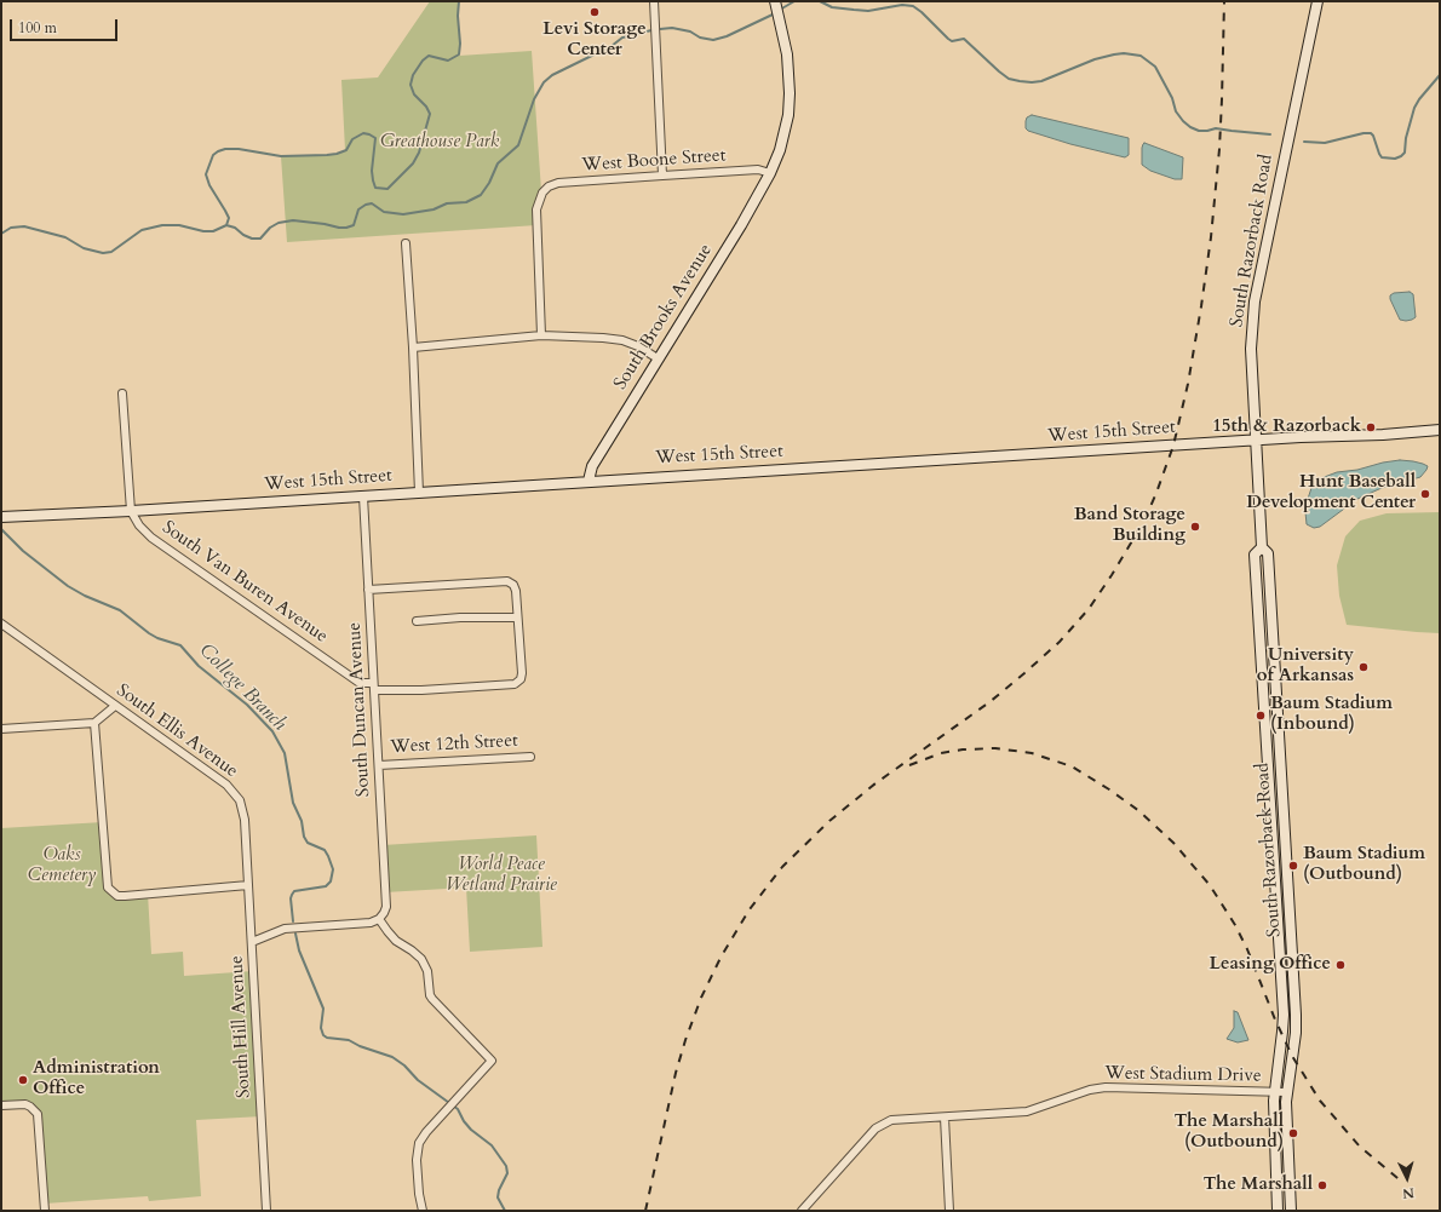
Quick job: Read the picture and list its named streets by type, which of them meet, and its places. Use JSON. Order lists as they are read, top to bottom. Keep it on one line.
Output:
{"streets":{"main road":["South Razorback Road","South Brooks Avenue","West 15th Street"],"street":["West Boone Street","South Van Buren Avenue","South Duncan Avenue","South Ellis Avenue","West 12th Street","South Hill Avenue","West Stadium Drive"]},"crossings":[["West Boone Street","South Brooks Avenue"],["South Razorback Road","West 15th Street"],["South Razorback Road","West Stadium Drive"],["South Brooks Avenue","West 15th Street"],["West 15th Street","South Van Buren Avenue"],["West 15th Street","South Duncan Avenue"],["South Van Buren Avenue","South Duncan Avenue"],["South Duncan Avenue","West 12th Street"],["South Duncan Avenue","South Hill Avenue"],["South Ellis Avenue","South Hill Avenue"]],"water":["College Branch"],"parks":["Greathouse Park","Oaks Cemetery","World Peace Wetland Prairie"],"places":["Levi Storage Center","15th & Razorback","Hunt Baseball Development Center","Band Storage Building","University of Arkansas","Baum Stadium (Inbound)","Baum Stadium (Outbound)","Leasing Office","Administration Office","The Marshall (Outbound)","The Marshall"],"scale_bar":"100 m","north":"bottom"}
